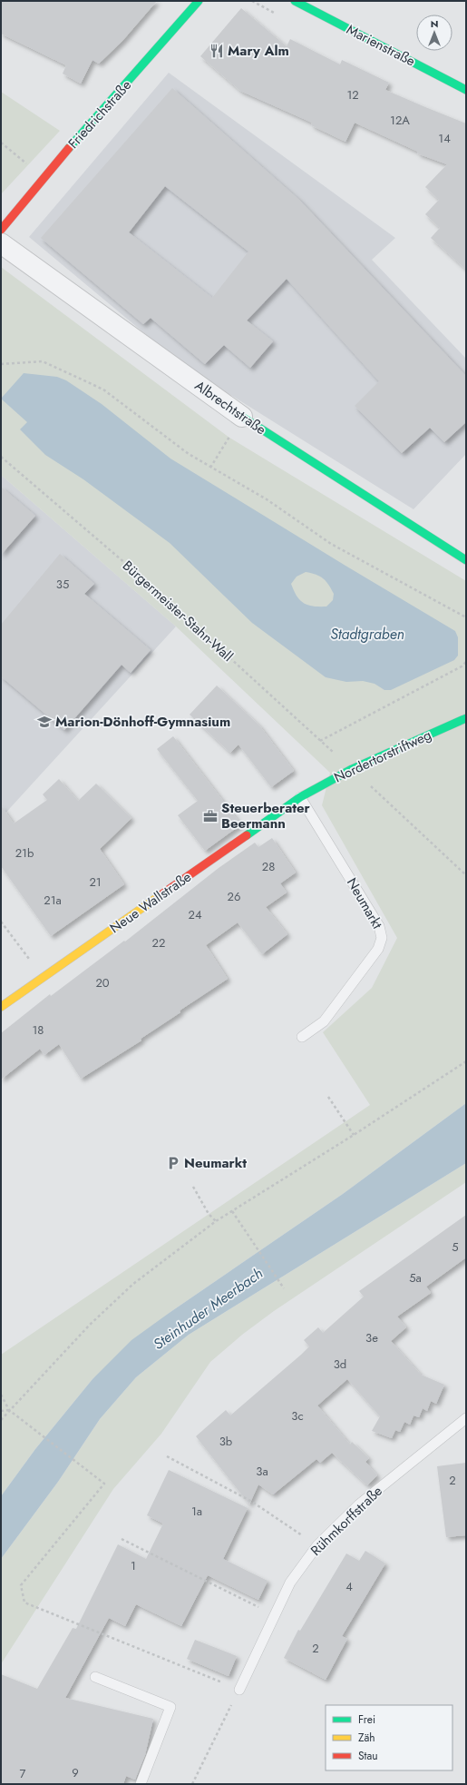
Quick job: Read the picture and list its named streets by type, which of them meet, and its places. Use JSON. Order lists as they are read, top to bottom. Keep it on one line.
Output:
{"streets":{"street":["Marienstraße","Friedrichstraße","Albrechtstraße","Nordertorstriftweg","Neue Wallstraße"],"lane":["Neumarkt","Rühmkorffstraße"],"path":["Bürgermeister-Stahn-Wall"]},"crossings":[["Bürgermeister-Stahn-Wall","Nordertorstriftweg"],["Nordertorstriftweg","Neue Wallstraße"],["Nordertorstriftweg","Neumarkt"],["Neue Wallstraße","Neumarkt"]],"water":["Stadtgraben","Steinhuder Meerbach"],"places":{"restaurant":["Mary Alm"],"school or university":["Marion-Dönhoff-Gymnasium"],"office":["Steuerberater Beermann"],"parking":["Neumarkt"]},"house_numbers":["12","12A","14","35","21b","28","21","26","21a","24","22","20","18","5","5a","3e","3d","3c","3b","3a","2","1a","1","4","2","9","7"],"legend":["Frei","Zäh","Stau"],"north":"top"}
